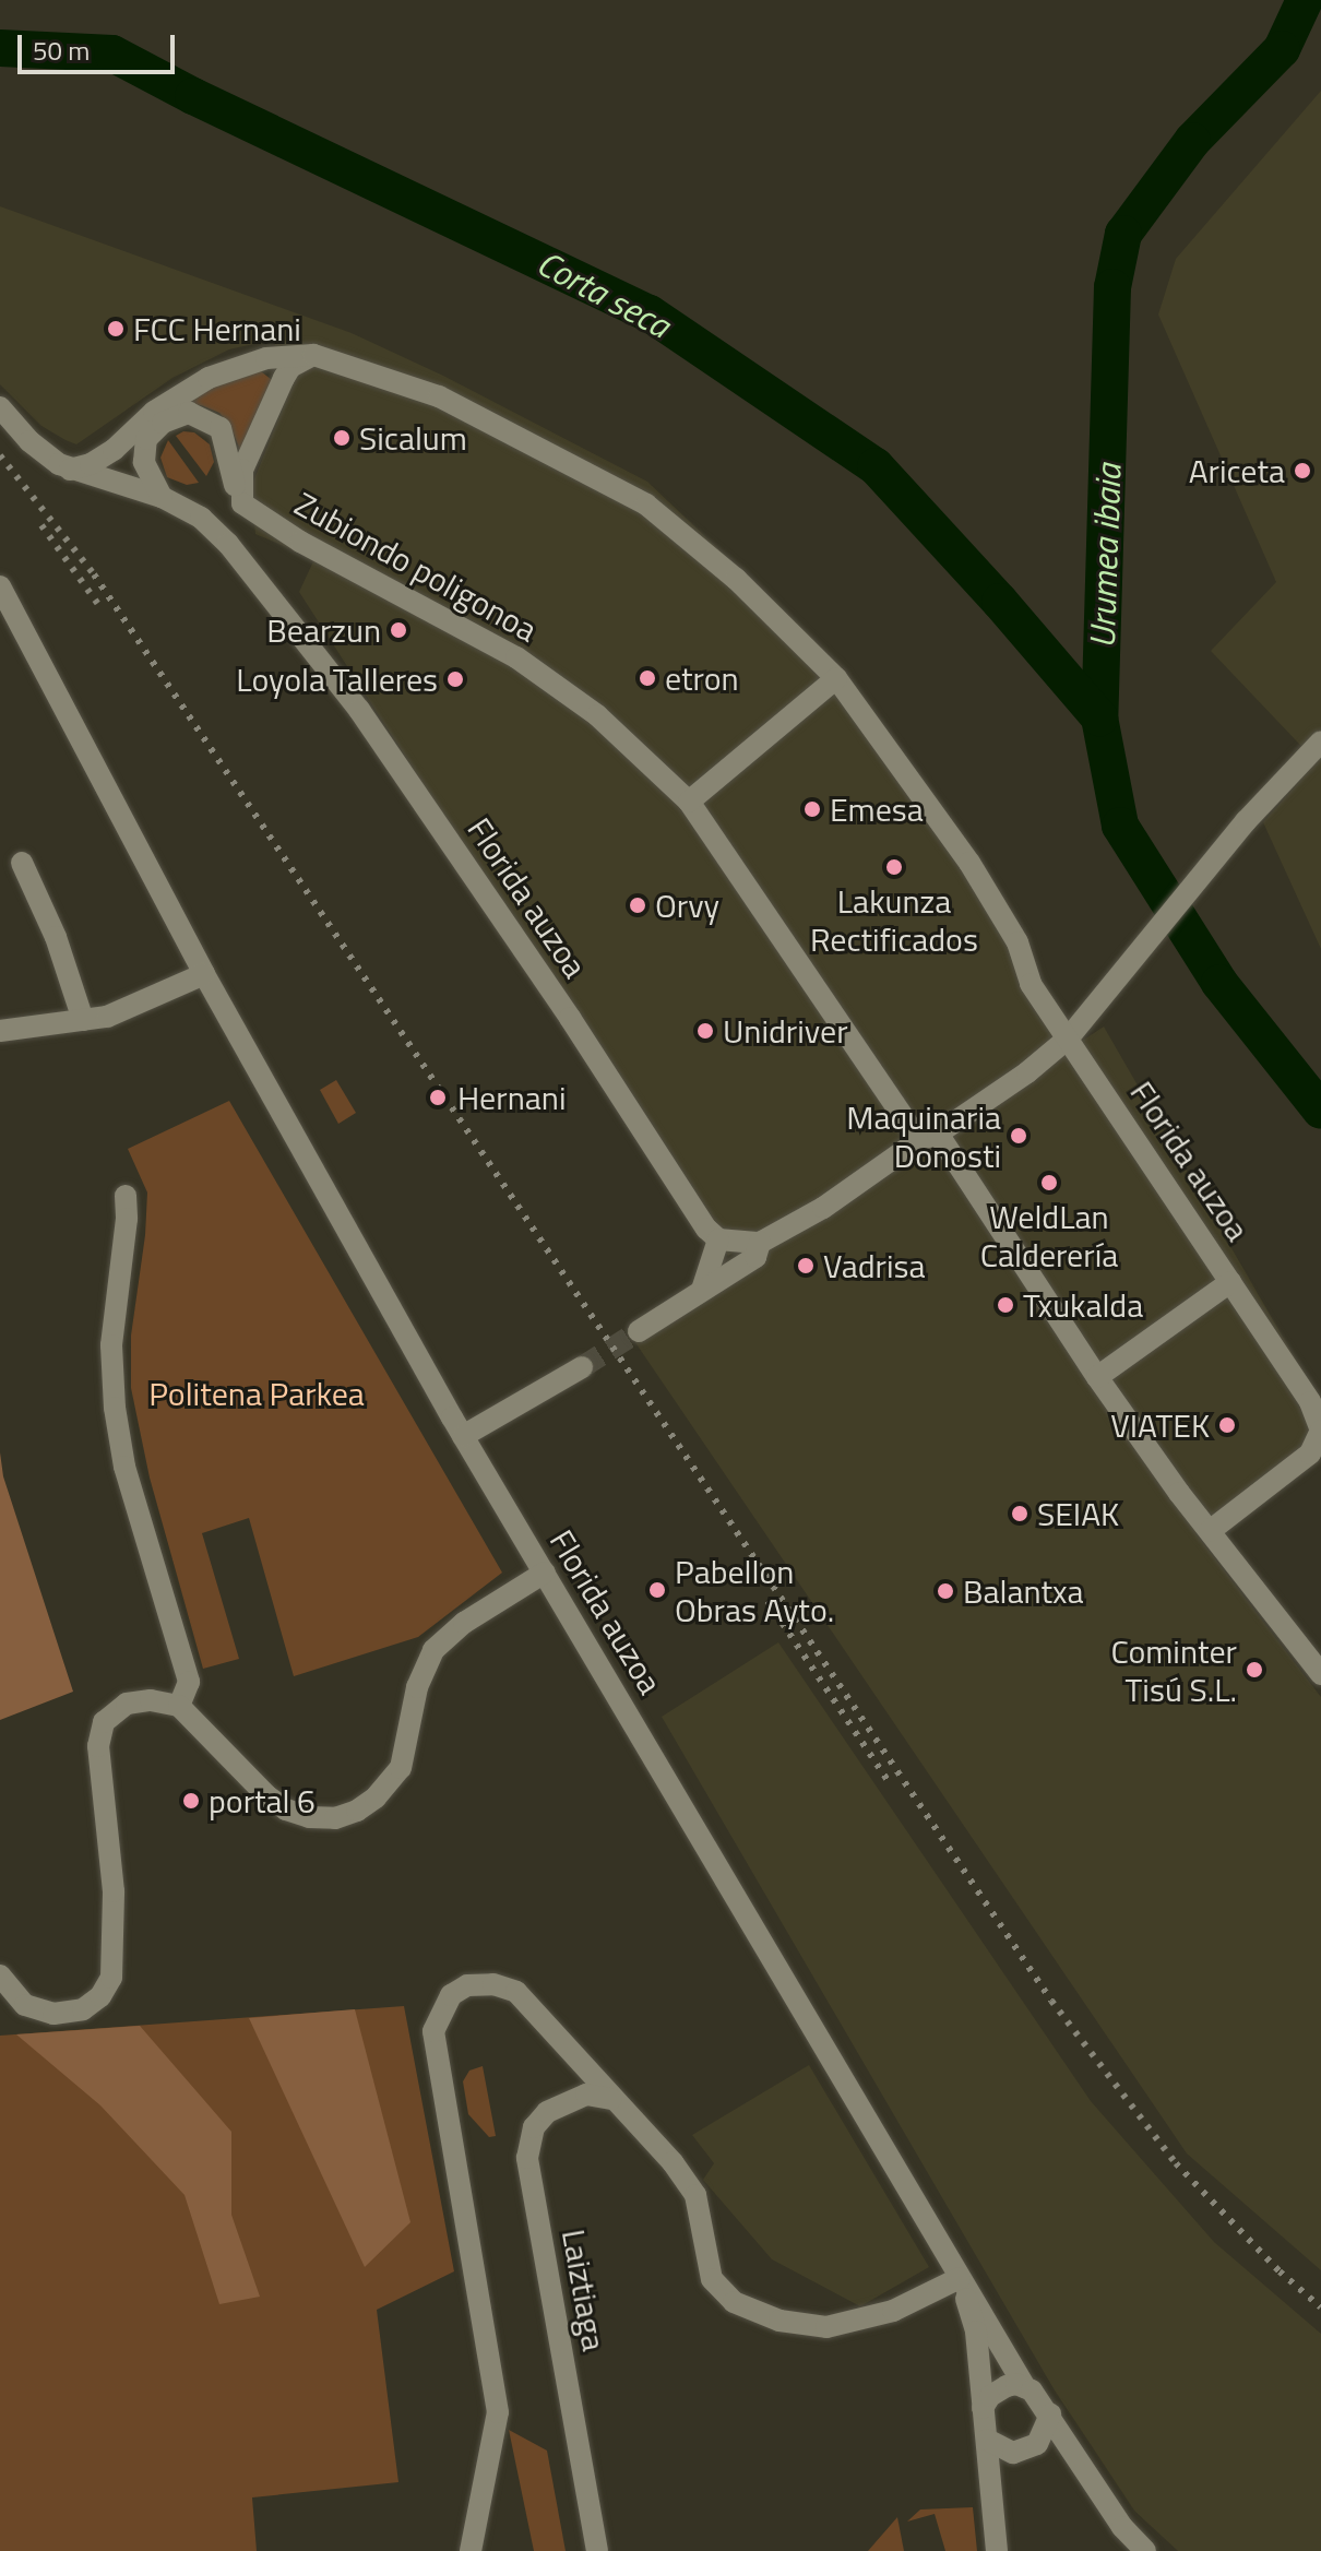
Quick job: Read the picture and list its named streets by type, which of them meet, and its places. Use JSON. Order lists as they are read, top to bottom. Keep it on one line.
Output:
{"streets":{"street":["Zubiondo poligonoa","Florida auzoa","Laiztiaga"]},"water":["Corta seca","Urumea ibaia"],"parks":["Politena Parkea"],"places":["FCC Hernani","Sicalum","Ariceta","Bearzun","etron","Loyola Talleres","Emesa","Lakunza Rectificados","Orvy","Unidriver","Hernani","Maquinaria Donosti","WeldLan Calderería","Vadrisa","Txukalda","VIATEK","SEIAK","Pabellon Obras Ayto.","Balantxa","Cominter Tisú S.L.","portal 6"],"scale_bar":"50 m"}
